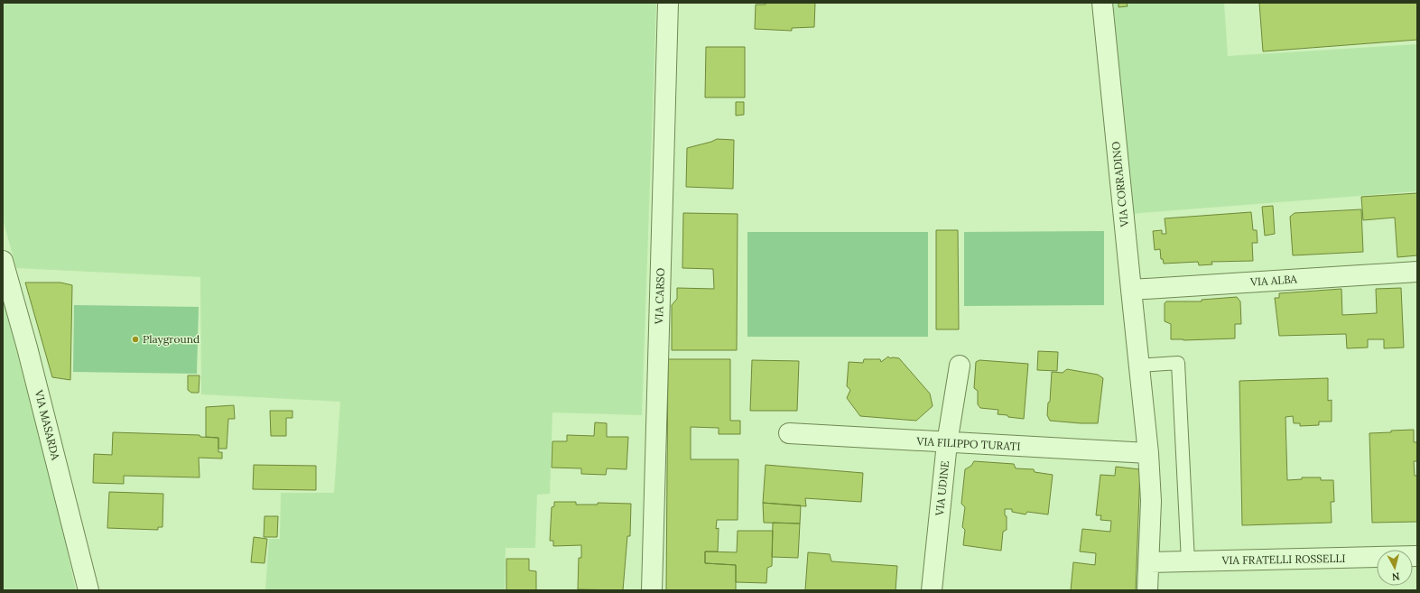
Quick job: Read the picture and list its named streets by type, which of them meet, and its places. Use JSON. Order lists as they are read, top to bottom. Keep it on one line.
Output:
{"streets":{"street":["VIA CORRADINO","VIA ALBA","VIA CARSO","VIA MASARDA","VIA FILIPPO TURATI","VIA UDINE","VIA FRATELLI ROSSELLI"]},"crossings":[["VIA CORRADINO","VIA ALBA"],["VIA CORRADINO","VIA FILIPPO TURATI"],["VIA CORRADINO","VIA FRATELLI ROSSELLI"],["VIA FILIPPO TURATI","VIA UDINE"]],"places":["Playground"],"north":"bottom"}
